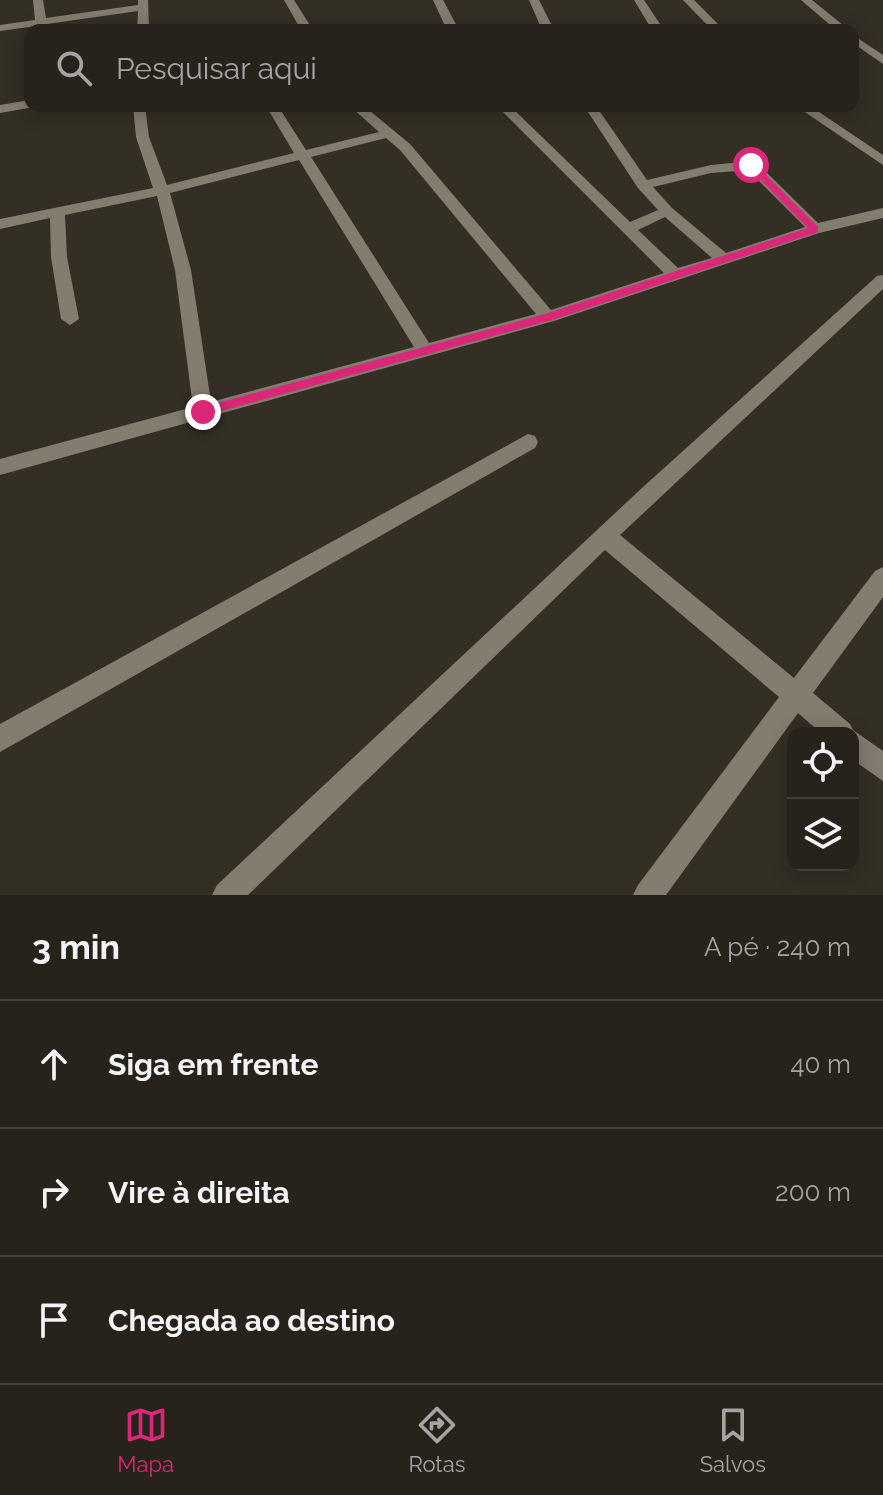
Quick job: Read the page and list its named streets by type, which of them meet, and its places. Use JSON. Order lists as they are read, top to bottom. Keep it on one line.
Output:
{"page":{"search":"Pesquisar aqui","heading":["3 min","A pé · 240 m"],"list":[["Siga em frente","40 m"],["Vire à direita","200 m"],"Chegada ao destino"],"nav":["Mapa","Rotas","Salvos"]}}
